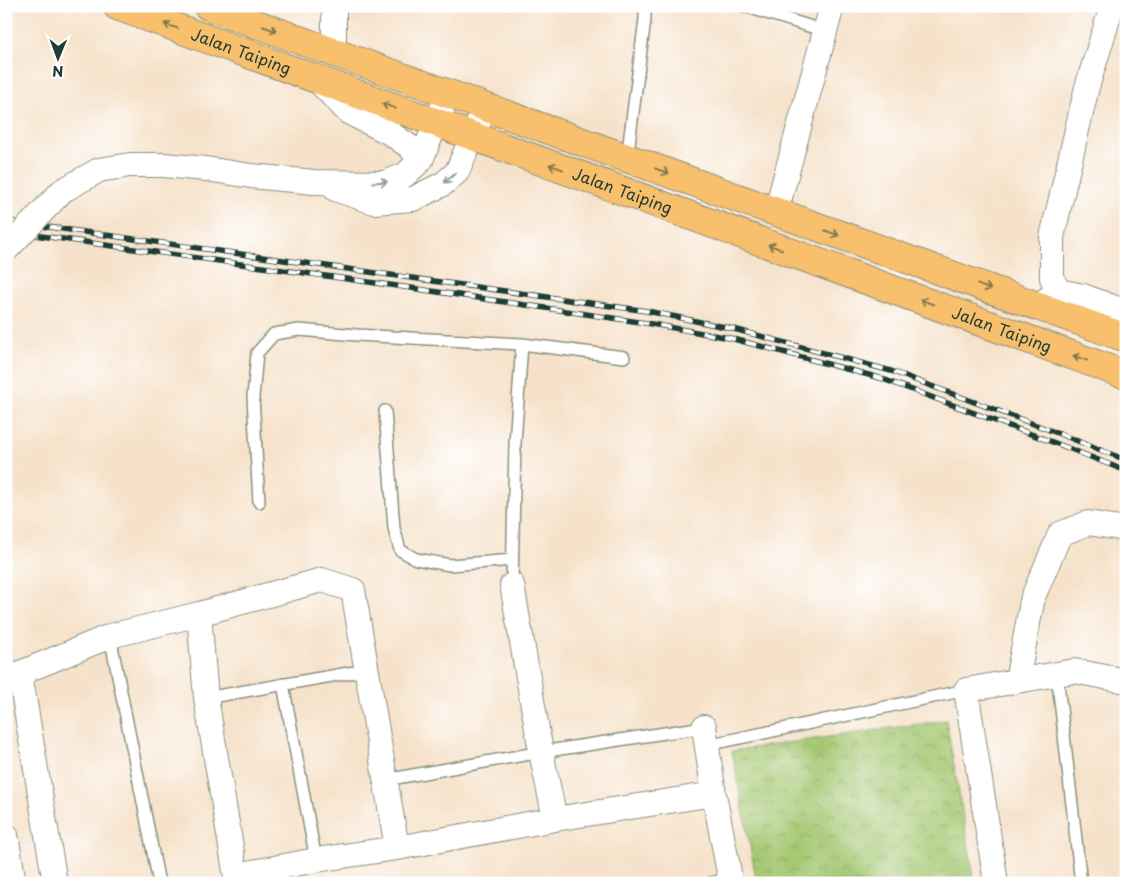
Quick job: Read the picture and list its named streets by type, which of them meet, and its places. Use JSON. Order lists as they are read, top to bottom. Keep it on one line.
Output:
{"streets":{"highway":["Jalan Taiping"]},"north":"bottom"}
